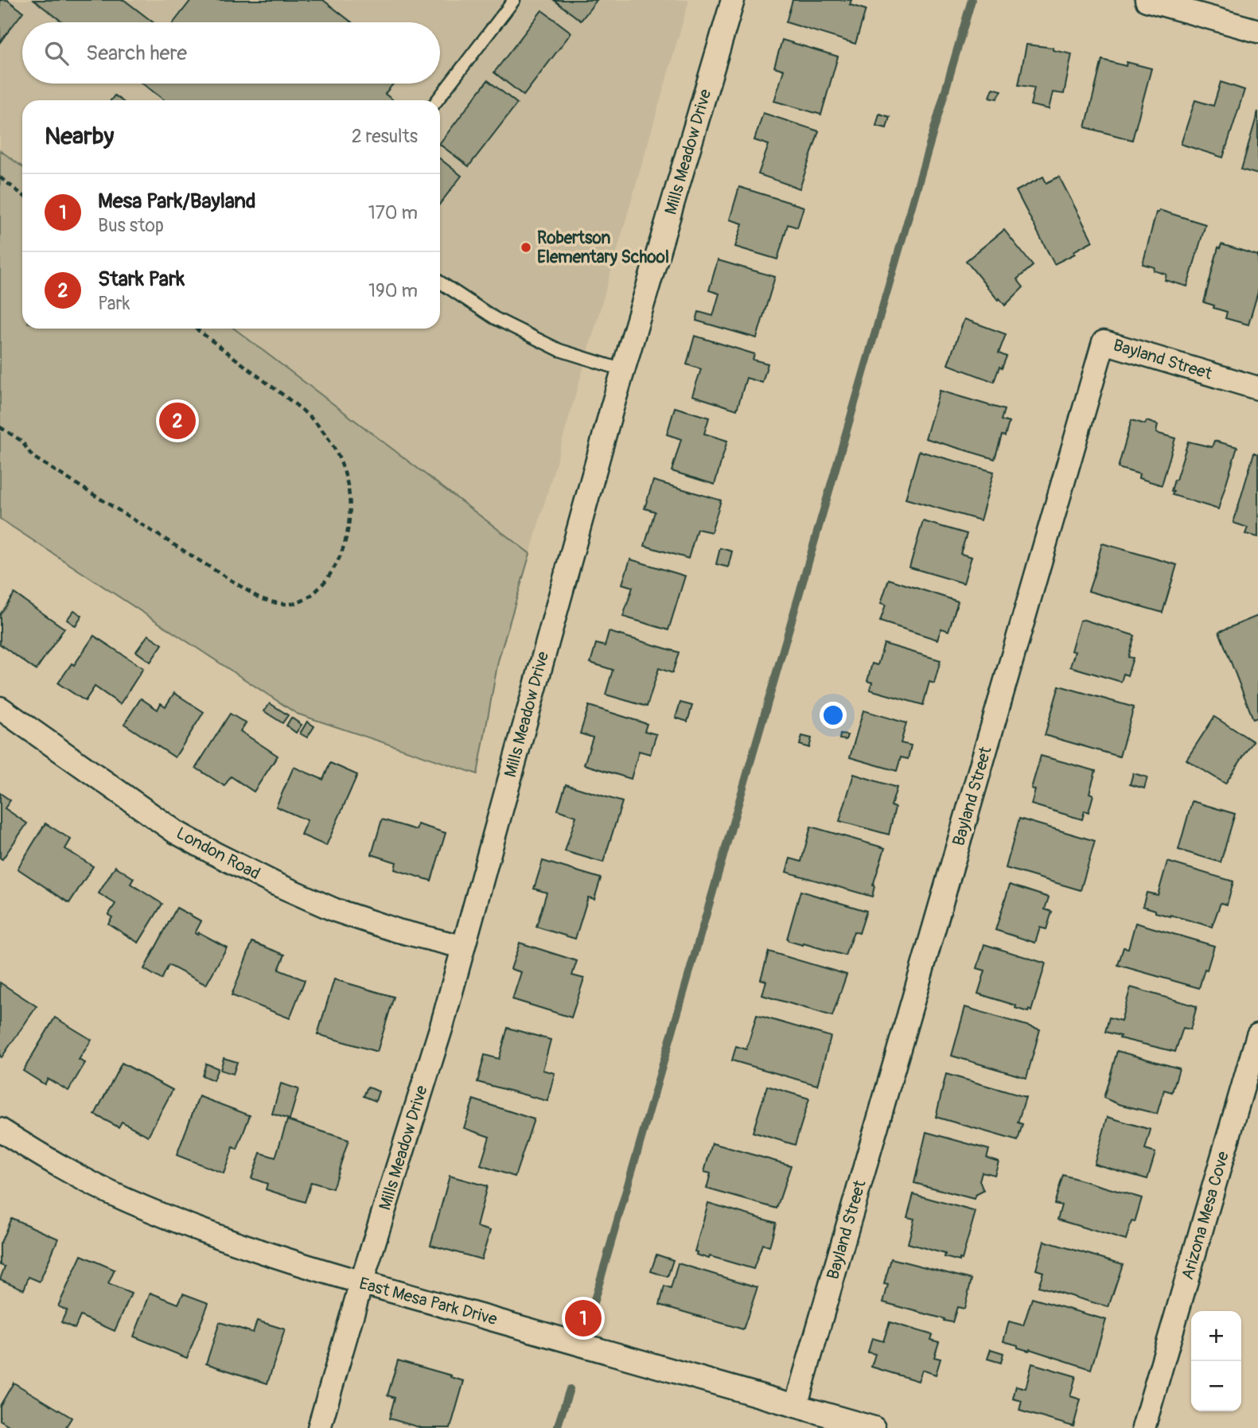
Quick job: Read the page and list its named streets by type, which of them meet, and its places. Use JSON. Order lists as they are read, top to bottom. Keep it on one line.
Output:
{"streets":{"street":["Mills Meadow Drive","Bayland Street","London Road","Arizona Mesa Cove","East Mesa Park Drive"]},"crossings":[["Mills Meadow Drive","London Road"],["Mills Meadow Drive","East Mesa Park Drive"],["Bayland Street","East Mesa Park Drive"]],"places":["Robertson Elementary School"],"page":{"search":"Search here","heading":["Nearby","2 results"],"list":[{"mark":"1","name":"Mesa Park/Bayland","note":"Bus stop","value":"170 m"},{"mark":"2","name":"Stark Park","note":"Park","value":"190 m"}],"pins":["2","1"],"map_buttons":["+","−"]}}
